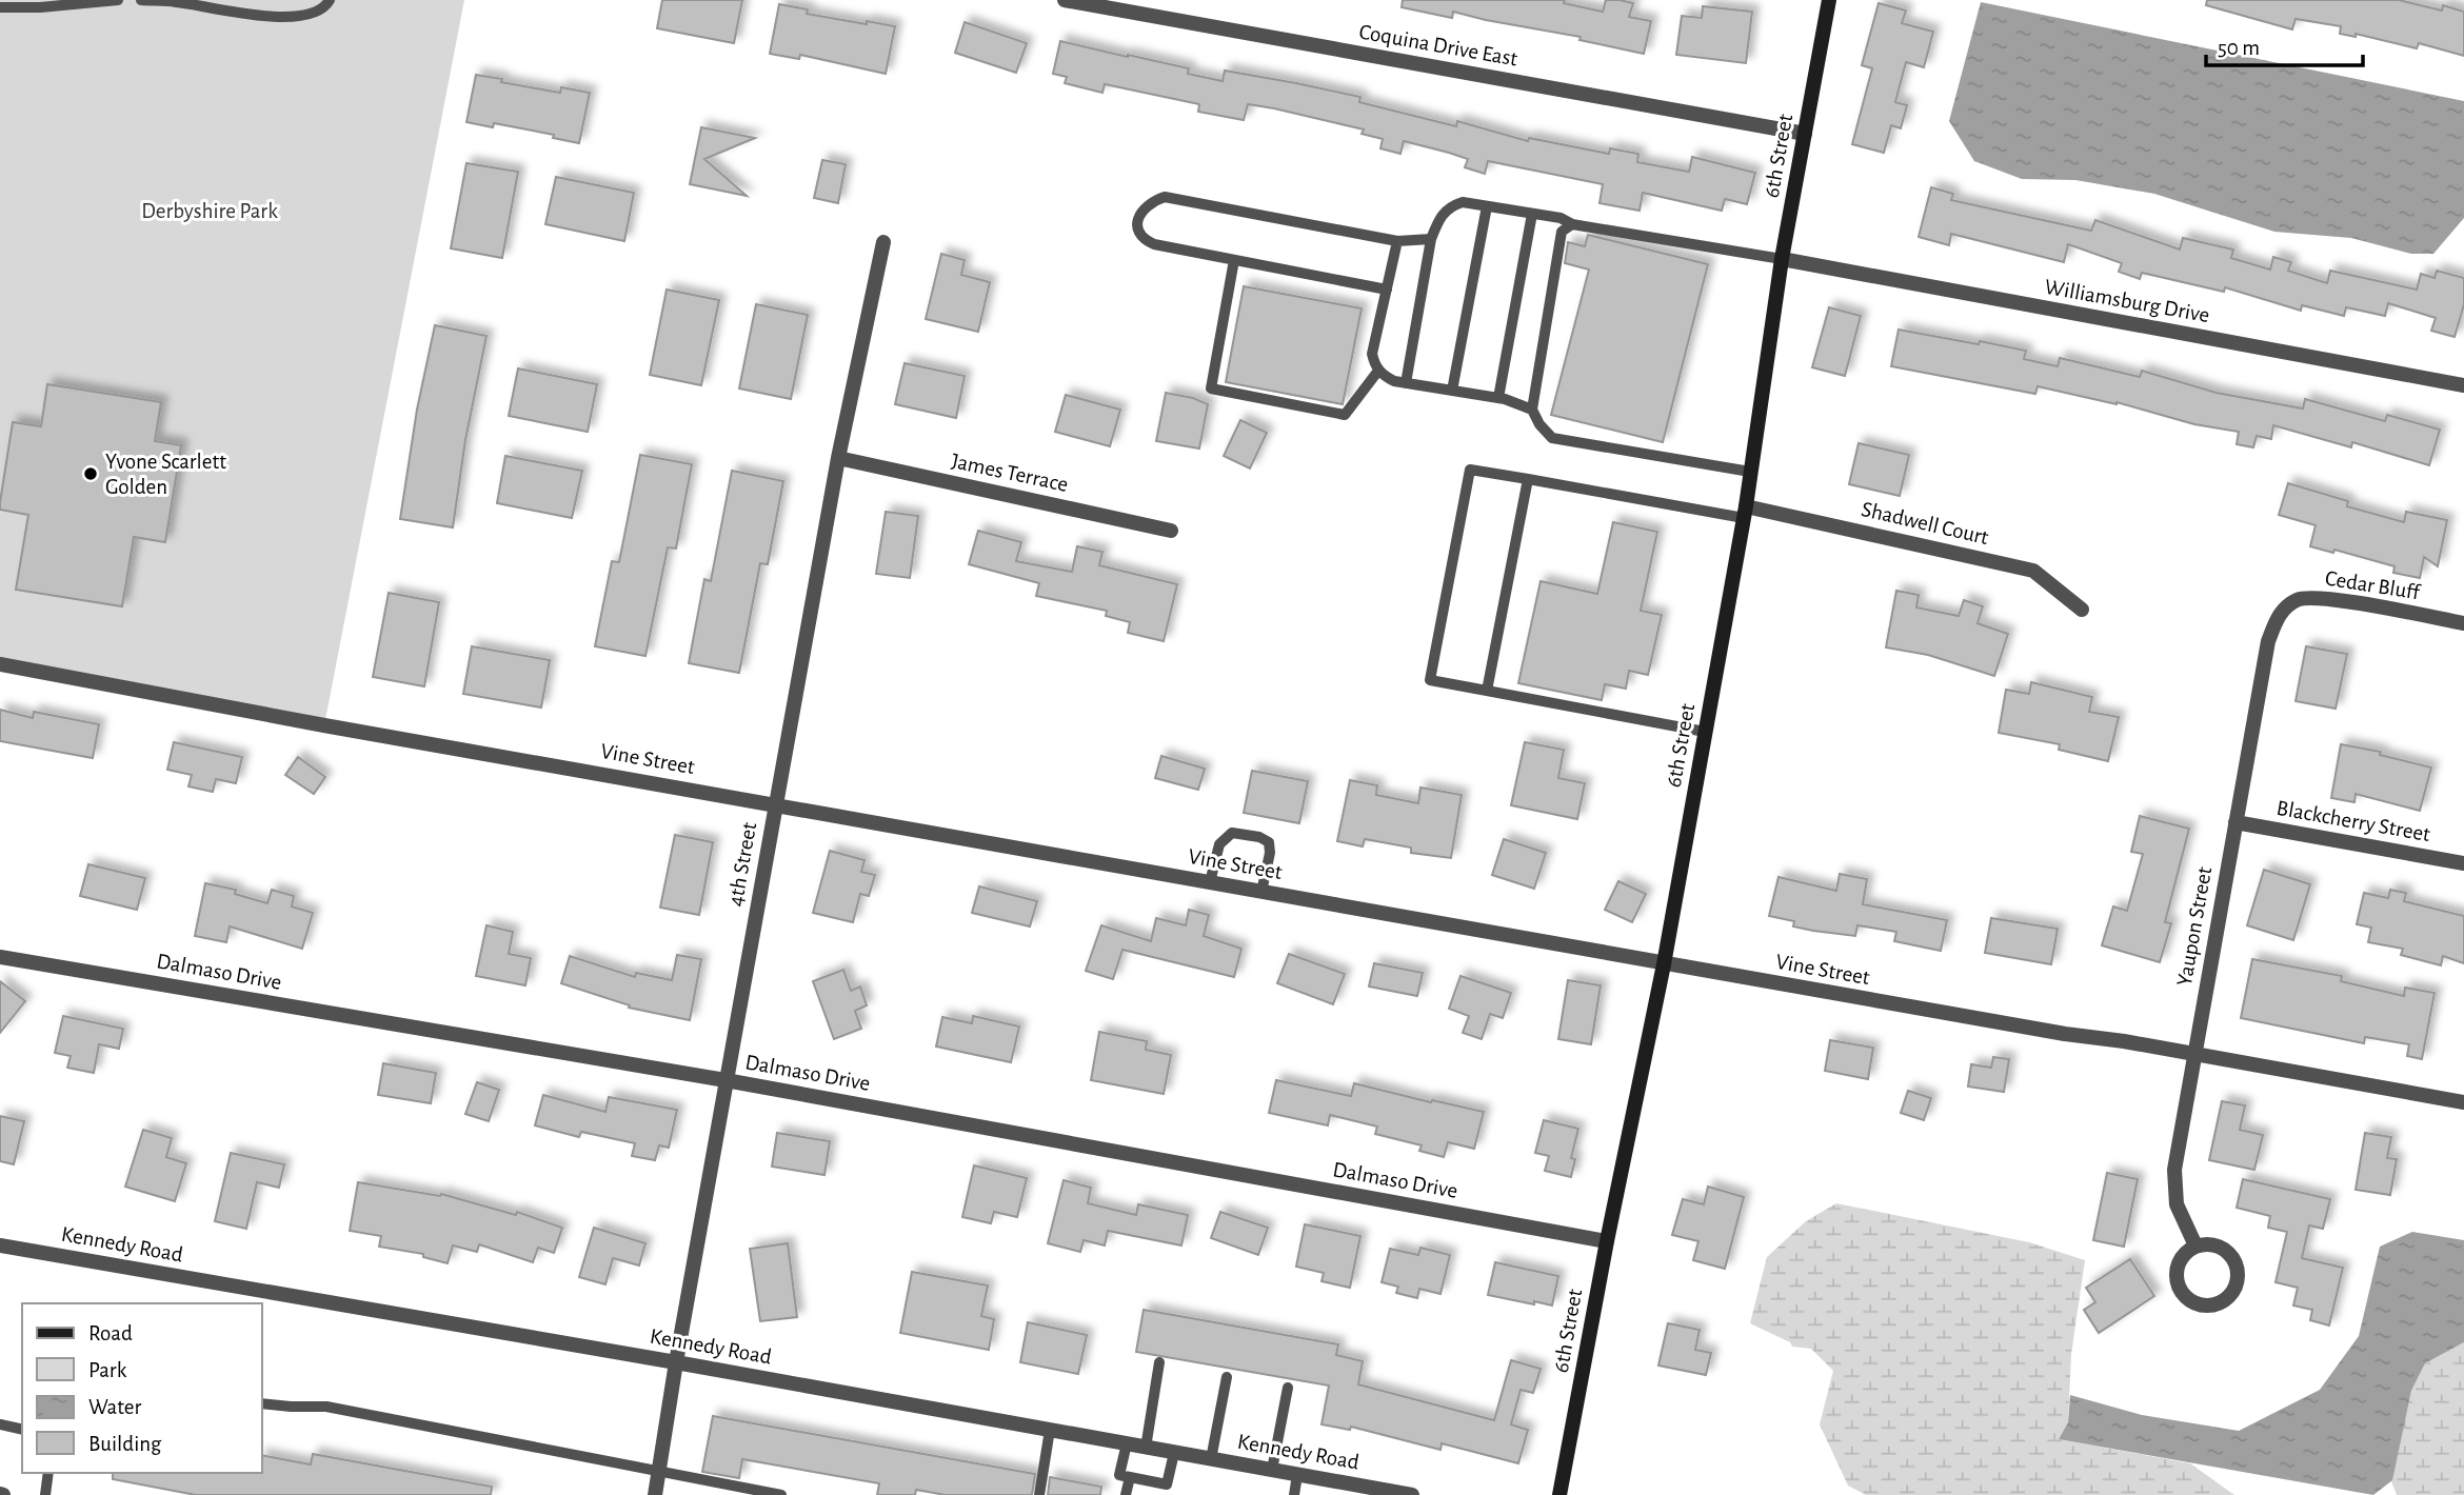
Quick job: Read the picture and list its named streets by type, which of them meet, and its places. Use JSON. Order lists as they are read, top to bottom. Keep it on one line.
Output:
{"streets":{"street":["Coquina Drive East","6th Street","Williamsburg Drive","James Terrace","Shadwell Court","Cedar Bluff","Vine Street","Blackcherry Street","4th Street","Yaupon Street","Dalmaso Drive","Kennedy Road"]},"crossings":[["Coquina Drive East","6th Street"],["6th Street","Williamsburg Drive"],["6th Street","Shadwell Court"],["6th Street","Vine Street"],["6th Street","Dalmaso Drive"],["James Terrace","4th Street"],["Cedar Bluff","Yaupon Street"],["Vine Street","4th Street"],["Vine Street","Yaupon Street"],["Blackcherry Street","Yaupon Street"],["4th Street","Dalmaso Drive"],["4th Street","Kennedy Road"]],"parks":["Derbyshire Park"],"places":["Yvone Scarlett Golden"],"legend":["Road","Park","Water","Building"],"scale_bar":"50 m"}
